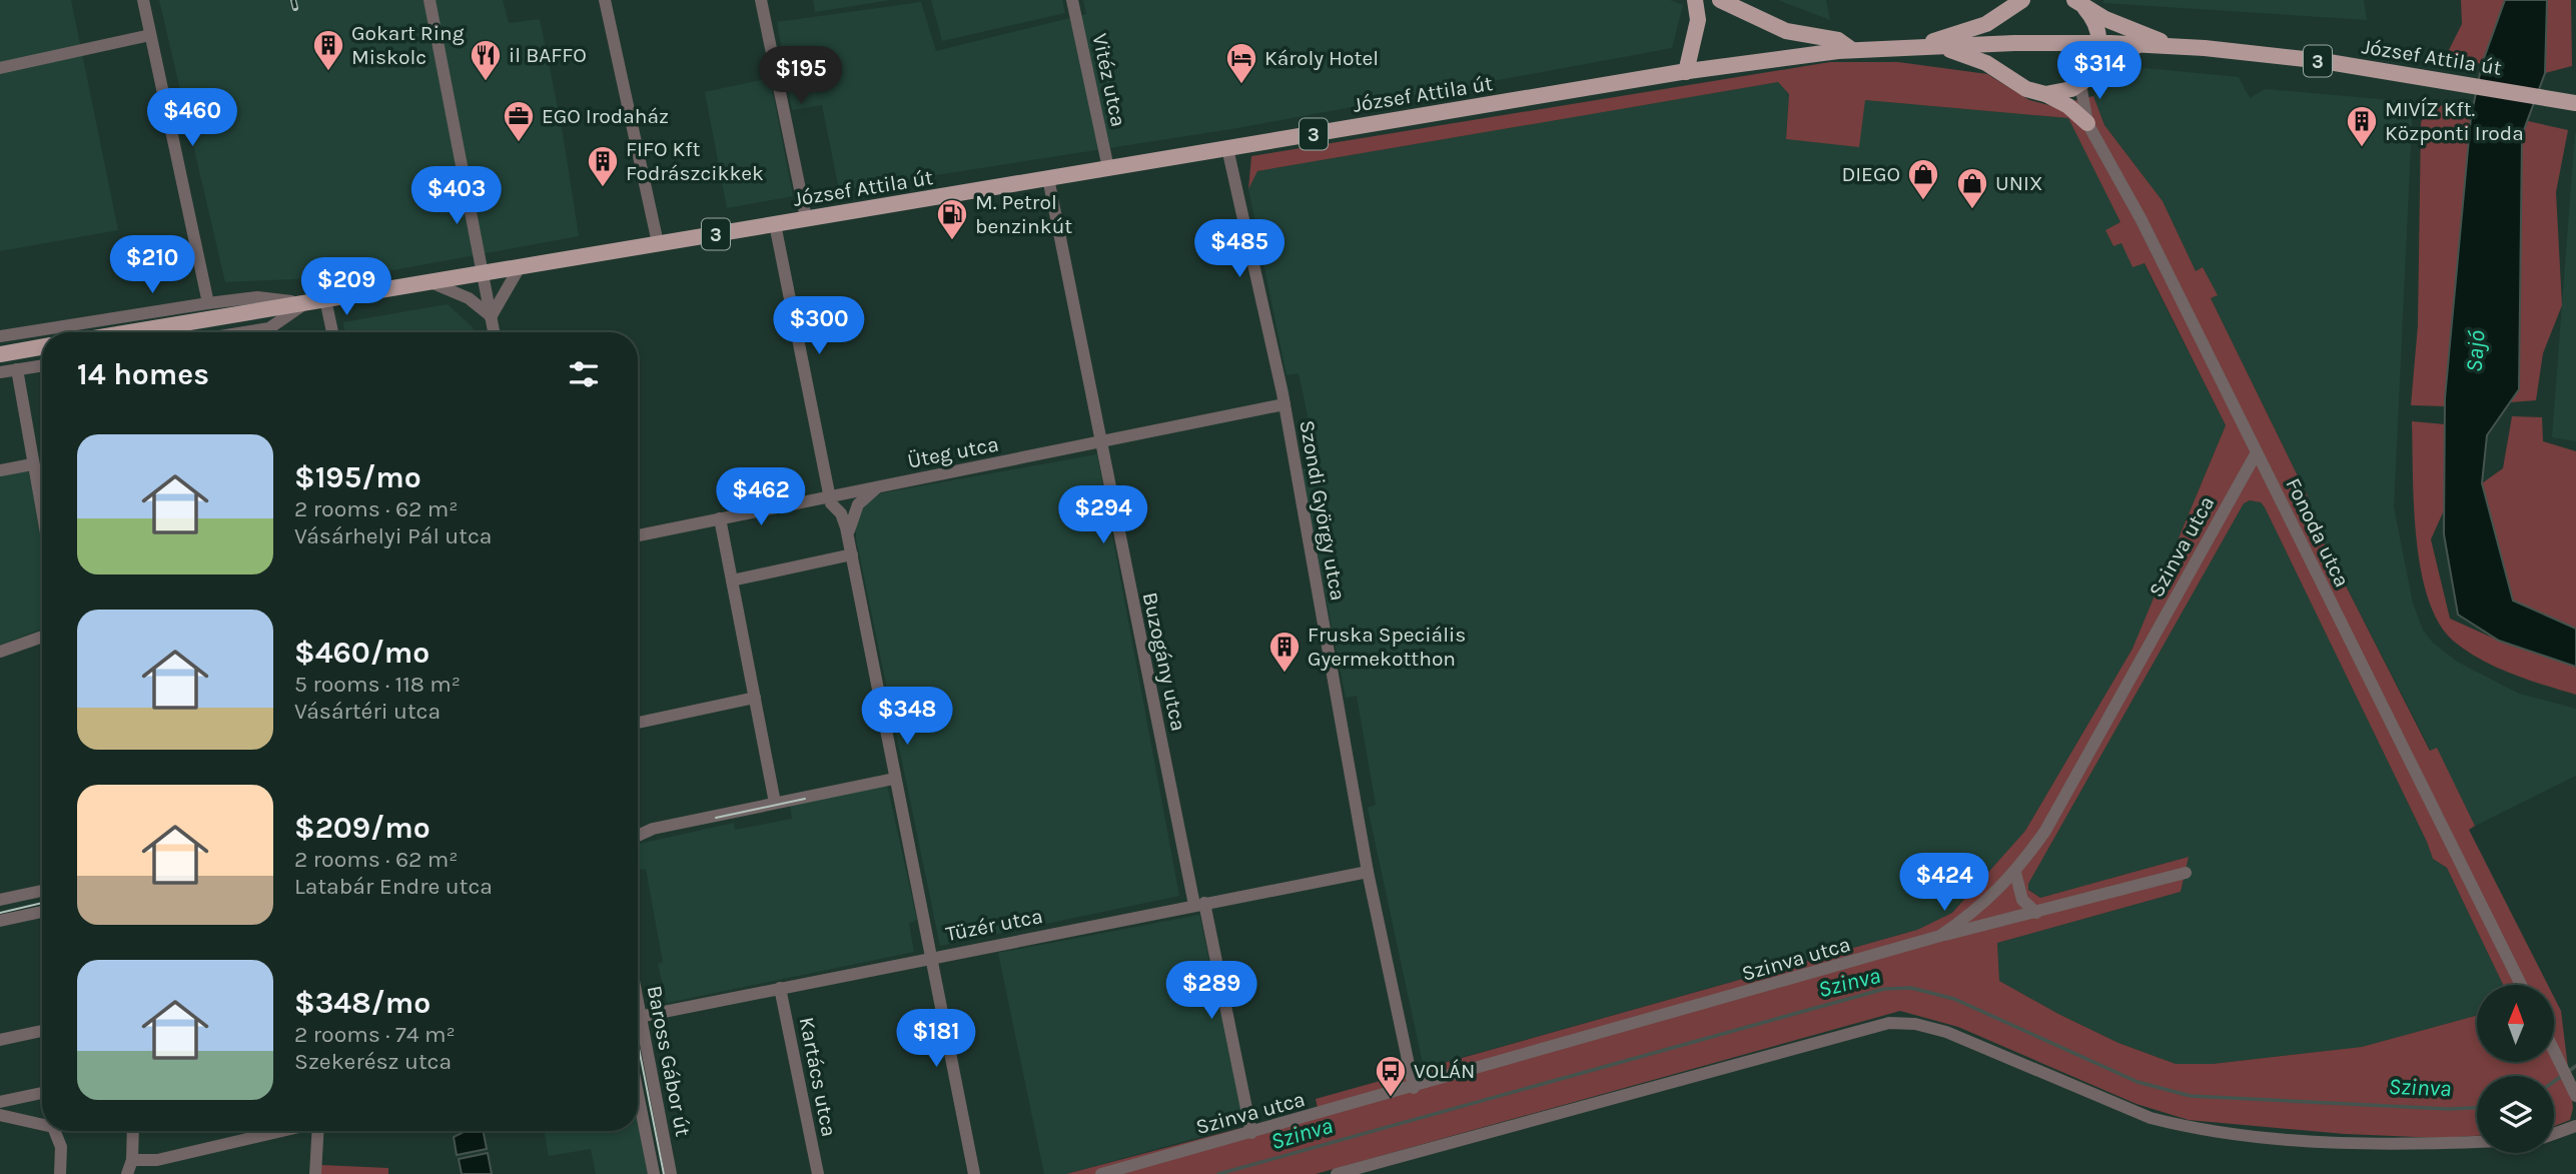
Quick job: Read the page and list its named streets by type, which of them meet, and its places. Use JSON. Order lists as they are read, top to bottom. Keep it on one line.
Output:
{"streets":{"main road":["József Attila út","3"],"street":["Vitéz utca","Üteg utca","Szondi György utca","Fonoda utca","Szinva utca","Buzogány utca","Tüzér utca","Baross Gábor út","Kartács utca"]},"crossings":[["József Attila út","Vitéz utca"],["József Attila út","Szondi György utca"],["József Attila út","Buzogány utca"],["Üteg utca","Szondi György utca"],["Üteg utca","Buzogány utca"],["Szondi György utca","Szinva utca"],["Szondi György utca","Tüzér utca"],["Fonoda utca","Szinva utca"],["Szinva utca","Buzogány utca"],["Buzogány utca","Tüzér utca"],["Tüzér utca","Kartács utca"]],"water":["Sajó","Szinva"],"places":{"building":["Gokart Ring Miskolc","MIVÍZ Kft. Központi Iroda","FIFO Kft Fodrászcikkek","Fruska Speciális Gyermekotthon"],"restaurant":["il BAFFO"],"hotel":["Károly Hotel"],"office":["EGO Irodaház"],"shop":["DIEGO","UNIX"],"fuel station":["M. Petrol benzinkút"],"bus stop":["VOLÁN"]},"north":"top","page":{"price":["$314","$195","$460","$403","$485","$210","$209","$300","$462","$294","$348","$424","$289","$181"],"heading":"14 homes","list":[{"name":"$195/mo","note":"2 rooms · 62 m² · Vásárhelyi Pál utca"},{"name":"$460/mo","note":"5 rooms · 118 m² · Vásártéri utca"},{"name":"$209/mo","note":"2 rooms · 62 m² · Latabár Endre utca"},{"name":"$348/mo","note":"2 rooms · 74 m² · Szekerész utca"}]}}
